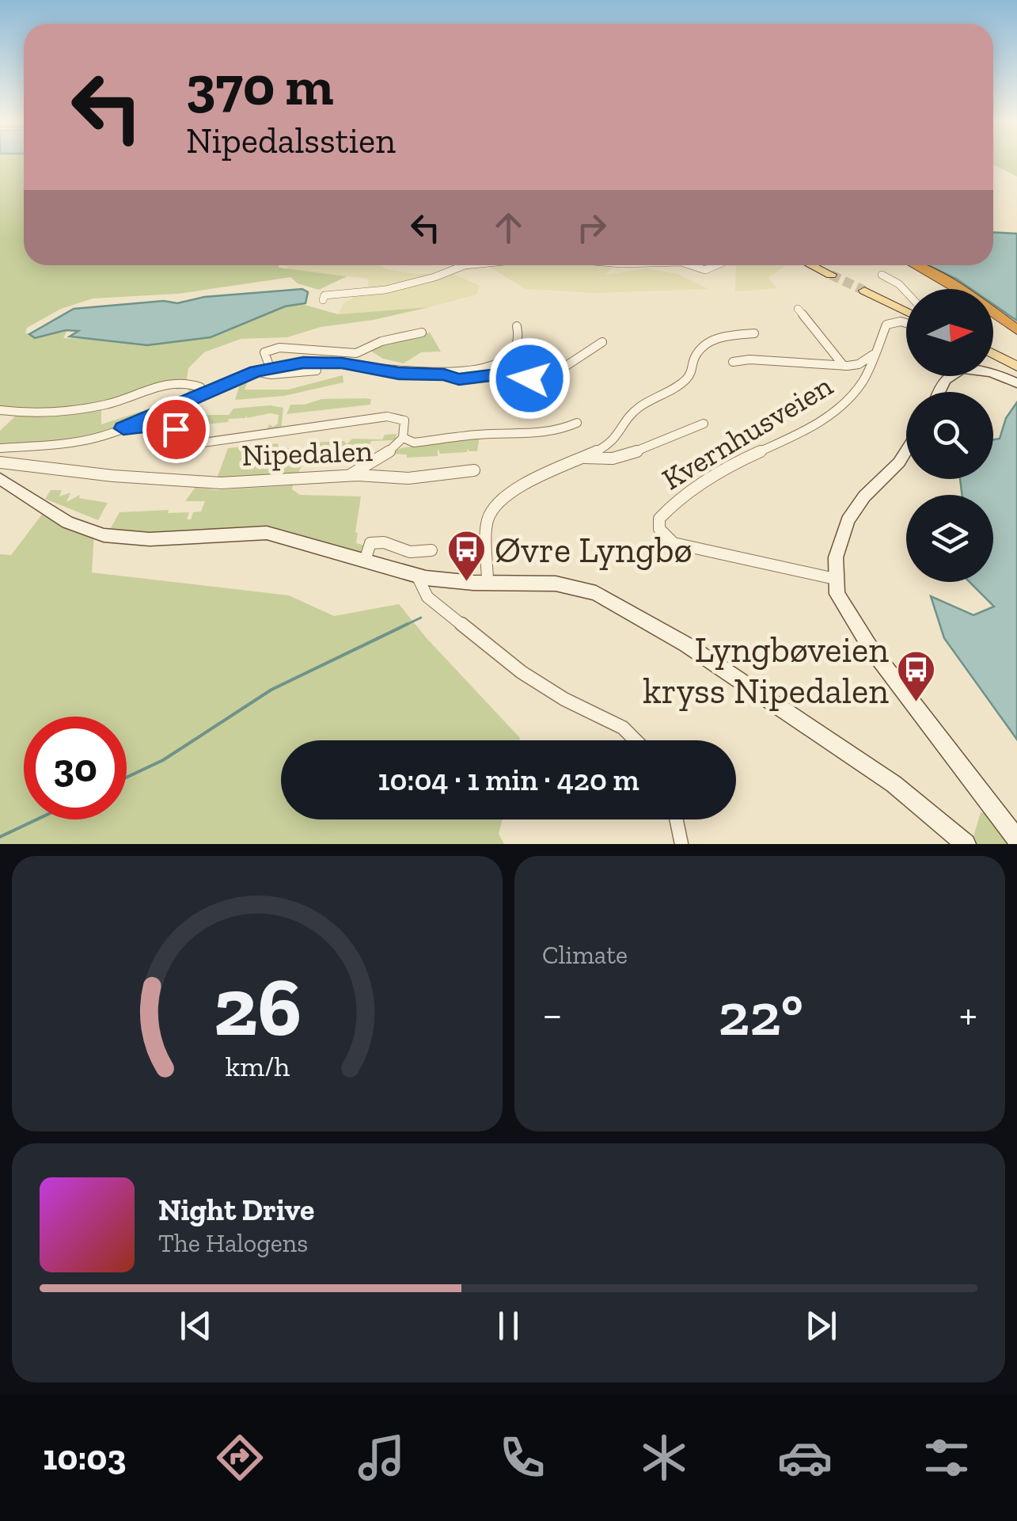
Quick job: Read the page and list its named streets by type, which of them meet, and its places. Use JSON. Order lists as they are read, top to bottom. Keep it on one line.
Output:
{"streets":{"street":["Kvernhusveien","Nipedalen"]},"places":{"bus stop":["Øvre Lyngbø","Lyngbøveien kryss Nipedalen"]},"north":"right","page":{"turn":["370 m","Nipedalsstien"],"limit":"30","trip":"10:04 · 1 min · 420 m","tile":"Climate","heat":["−","22°","+"],"song":["Night Drive","The Halogens"],"tabs":"10:03","gauge":["26","km/h"]}}
